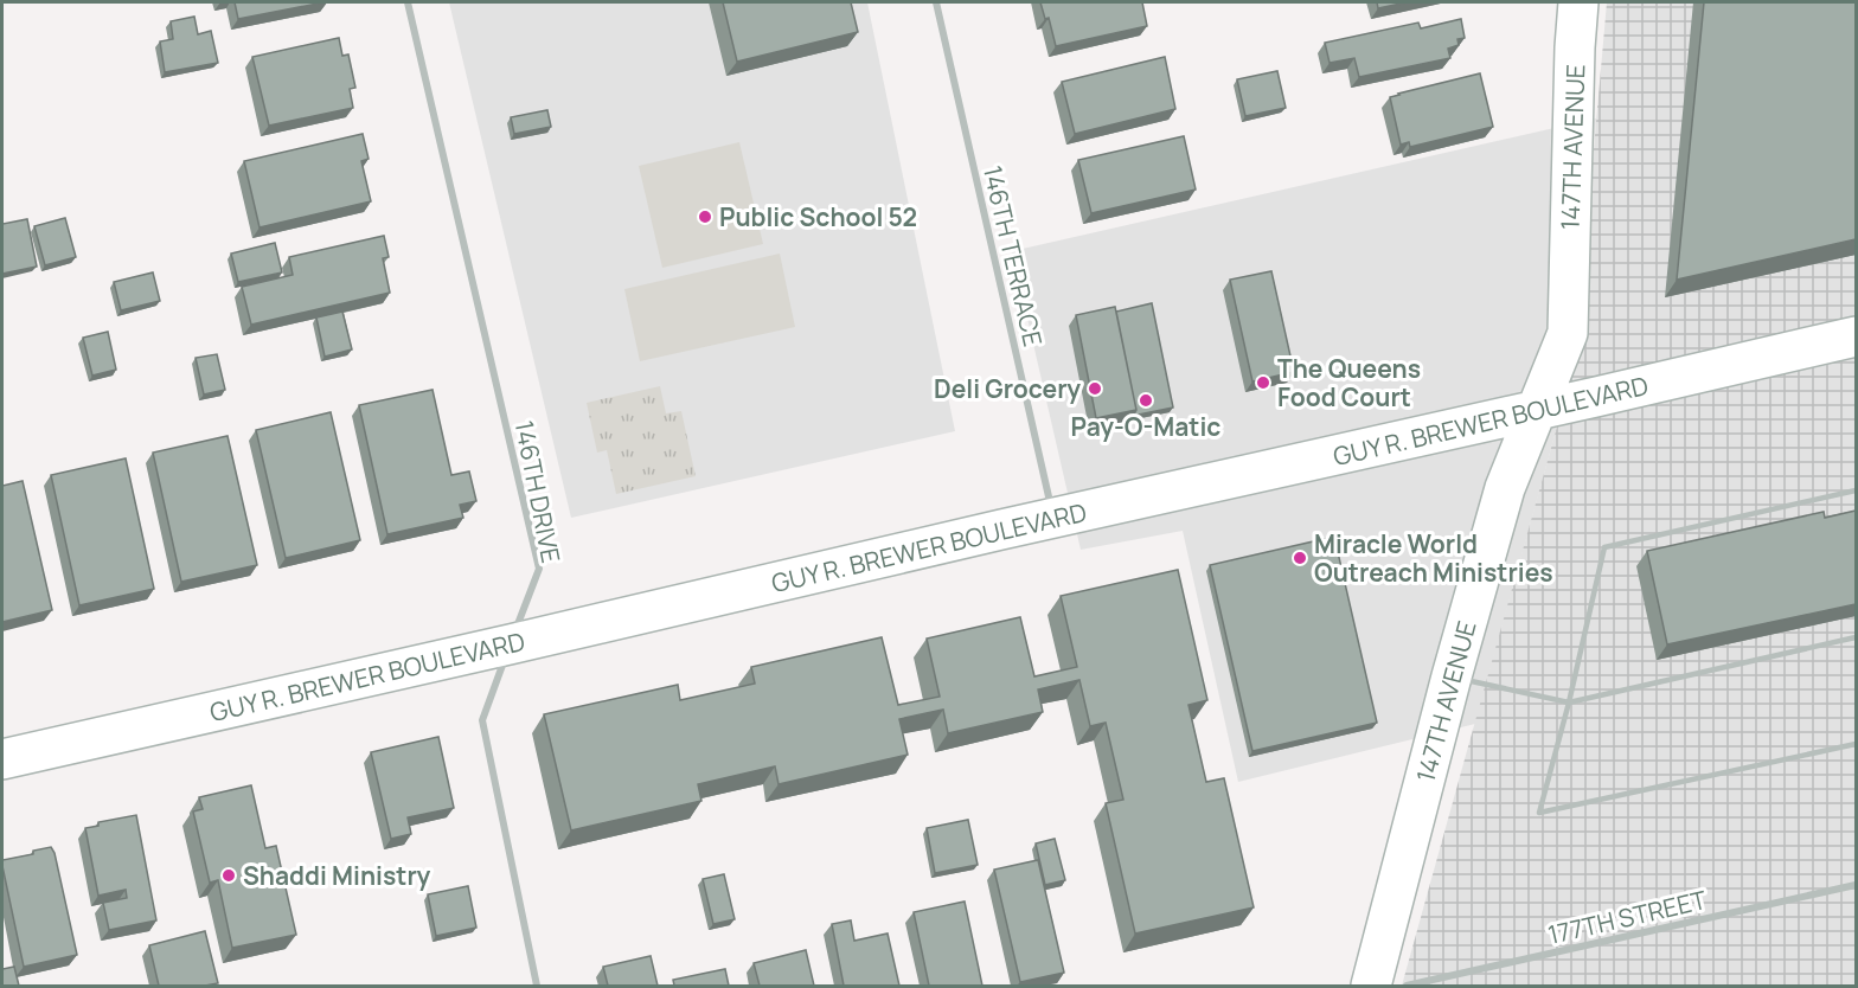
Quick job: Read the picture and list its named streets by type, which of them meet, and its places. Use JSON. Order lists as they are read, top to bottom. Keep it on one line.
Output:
{"streets":{"main road":["147TH AVENUE","GUY R. BREWER BOULEVARD"],"street":["146TH TERRACE","146TH DRIVE","177TH STREET"]},"crossings":[["147TH AVENUE","GUY R. BREWER BOULEVARD"],["146TH TERRACE","GUY R. BREWER BOULEVARD"],["GUY R. BREWER BOULEVARD","146TH DRIVE"]],"places":["Public School 52","The Queens Food Court","Deli Grocery","Pay-O-Matic","Miracle World Outreach Ministries","Shaddi Ministry"]}
